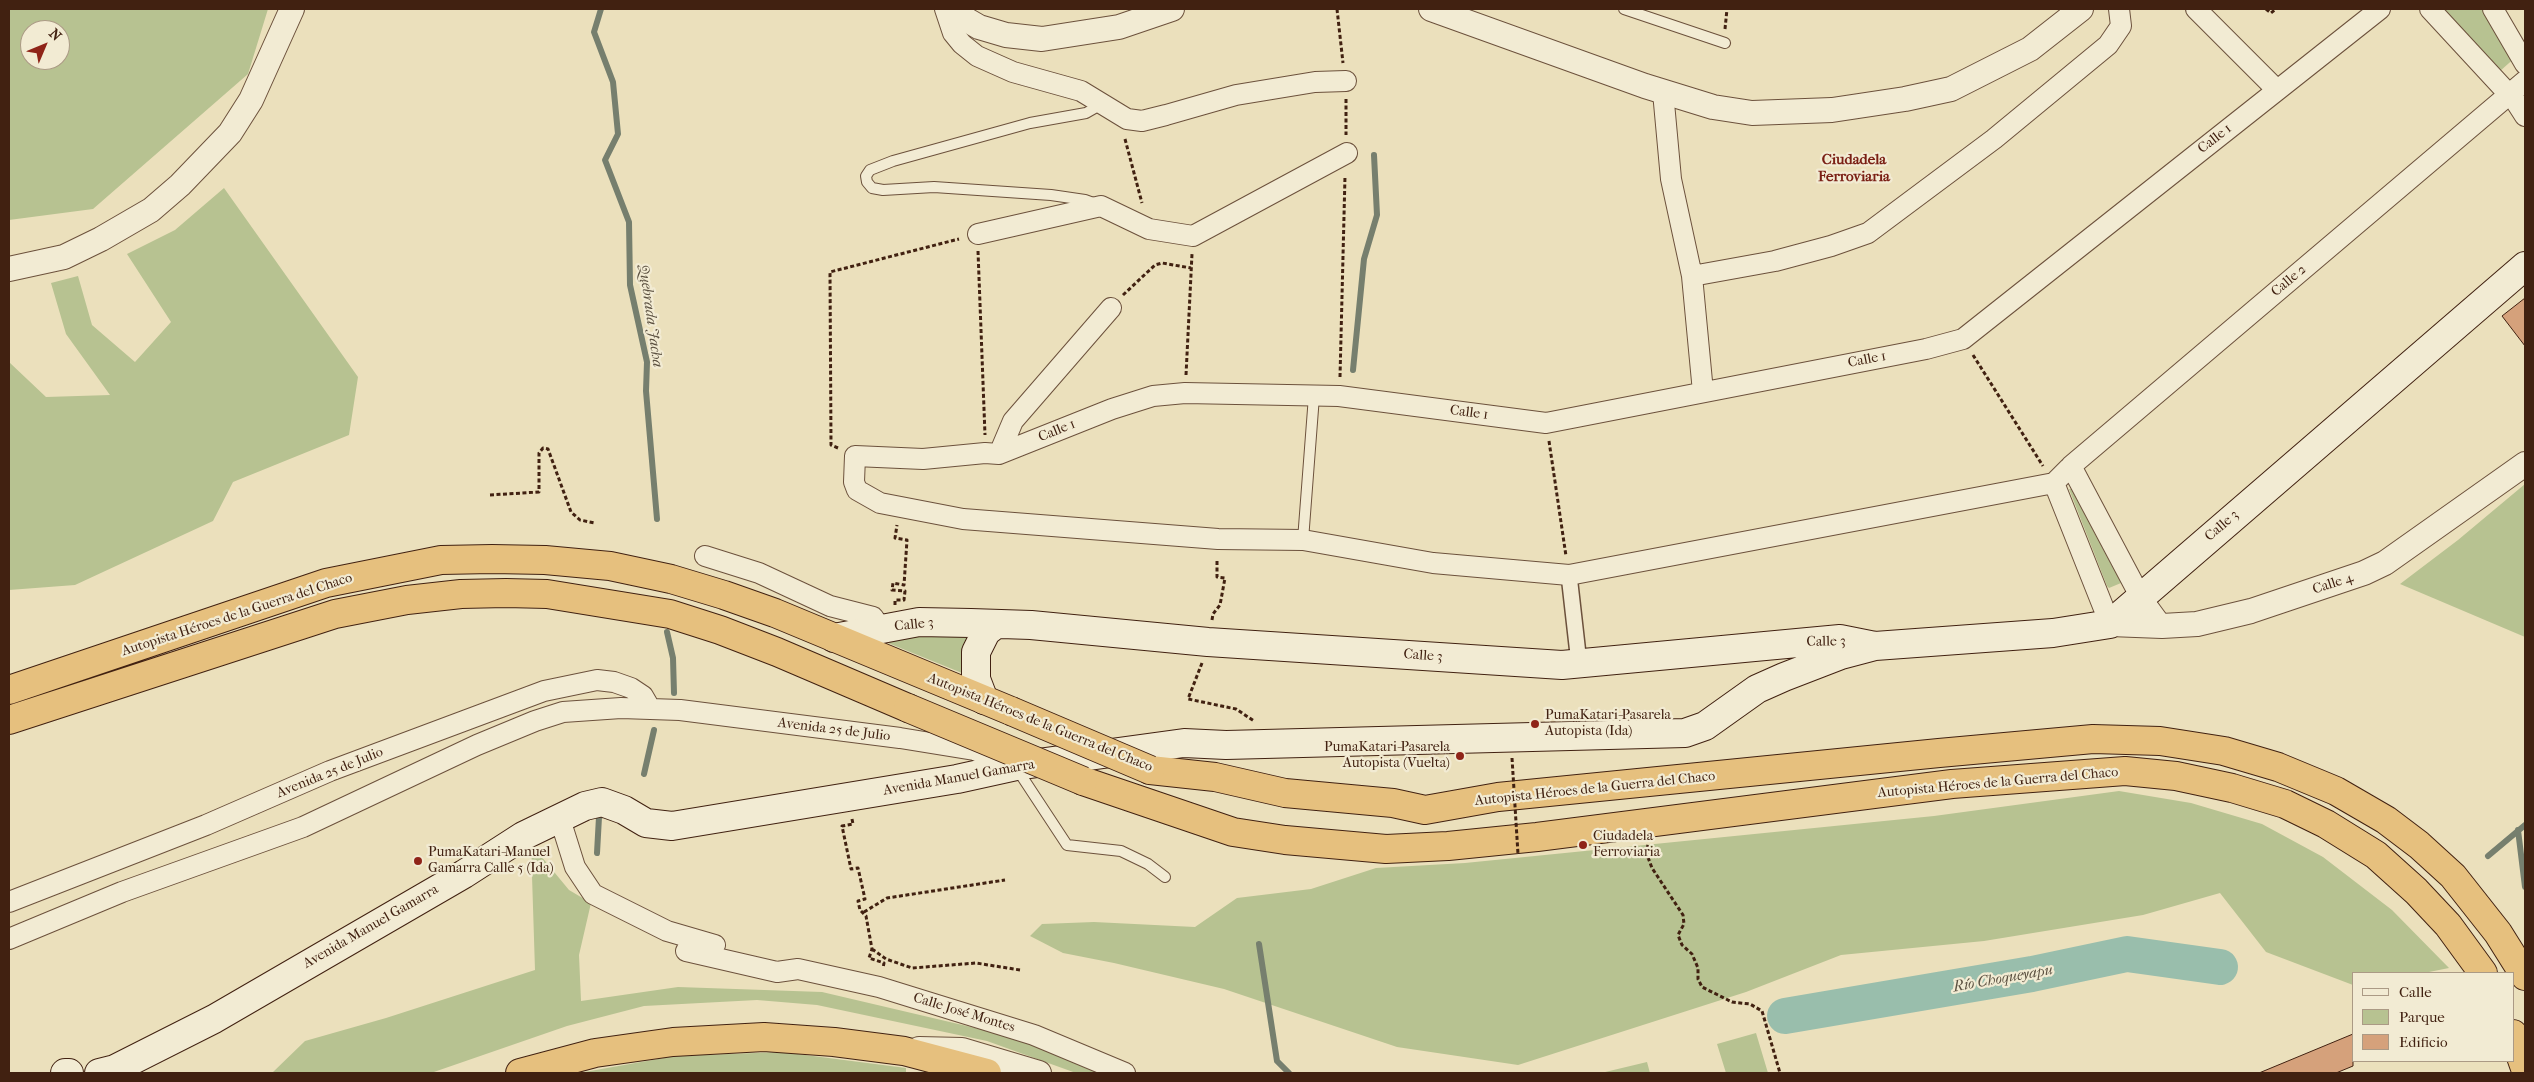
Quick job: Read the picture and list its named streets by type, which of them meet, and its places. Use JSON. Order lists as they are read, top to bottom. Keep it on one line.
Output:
{"streets":{"highway":["Autopista Héroes de la Guerra del Chaco"],"main road":["Calle 3","Avenida Manuel Gamarra"],"street":["Calle 1","Calle 2","Calle 4","Avenida 25 de Julio","Calle José Montes"]},"crossings":[["Calle 3","Calle 4"],["Calle 3","Autopista Héroes de la Guerra del Chaco"],["Calle 3","Avenida Manuel Gamarra"],["Avenida 25 de Julio","Avenida Manuel Gamarra"],["Avenida Manuel Gamarra","Calle José Montes"]],"districts":["Ciudadela Ferroviaria"],"water":["Quebrada Jacha","Río Choqueyapu"],"places":["PumaKatari-Pasarela Autopista (Ida)","PumaKatari-Pasarela Autopista (Vuelta)","Ciudadela Ferroviaria","PumaKatari-Manuel Gamarra Calle 5 (Ida)"],"legend":["Calle","Parque","Edificio"],"north":"top right"}
